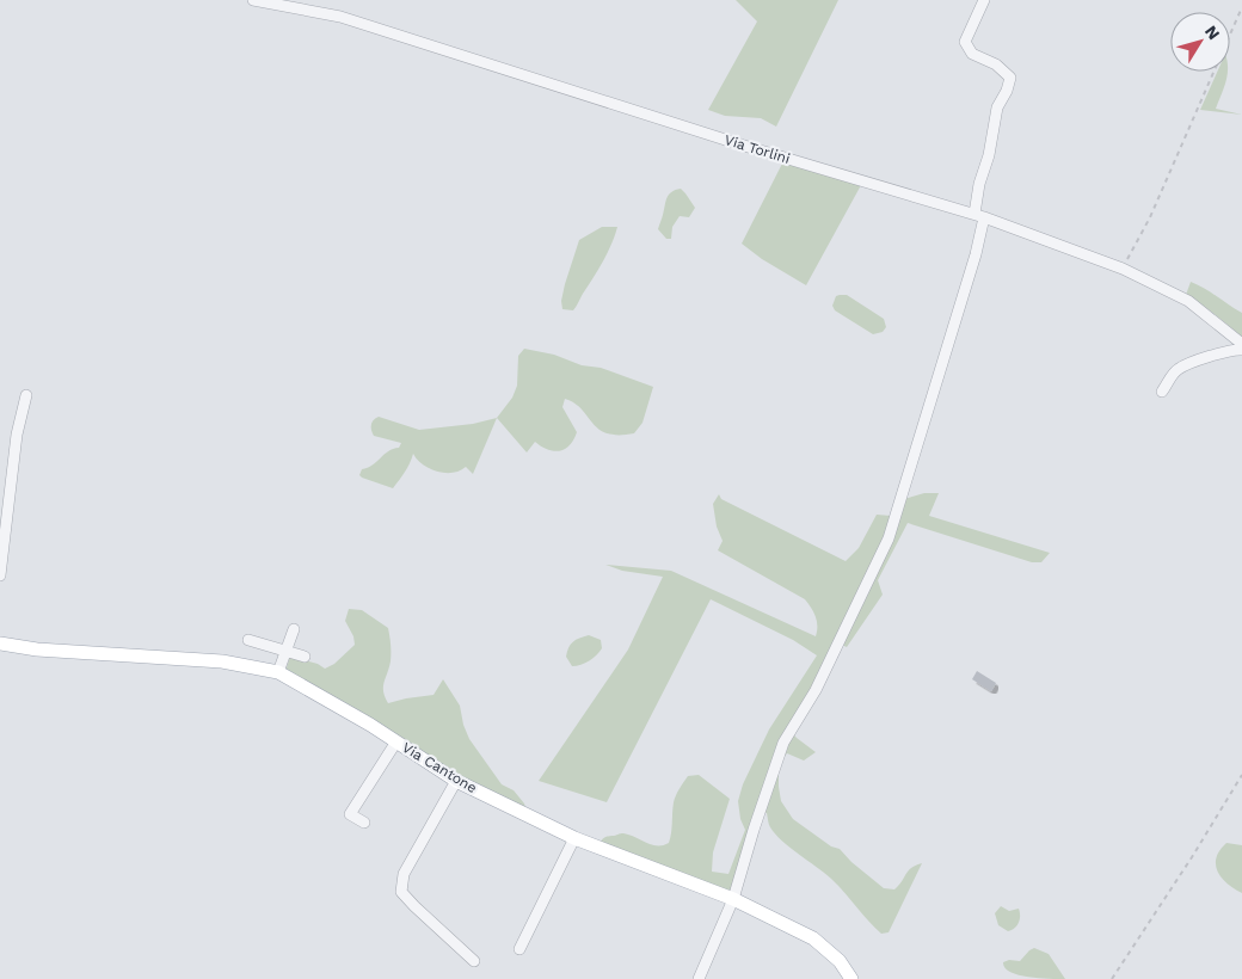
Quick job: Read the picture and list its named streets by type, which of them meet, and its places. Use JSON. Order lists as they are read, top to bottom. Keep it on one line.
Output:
{"streets":{"main road":["Via Cantone"],"street":["Via Torlini"]},"north":"top right"}
